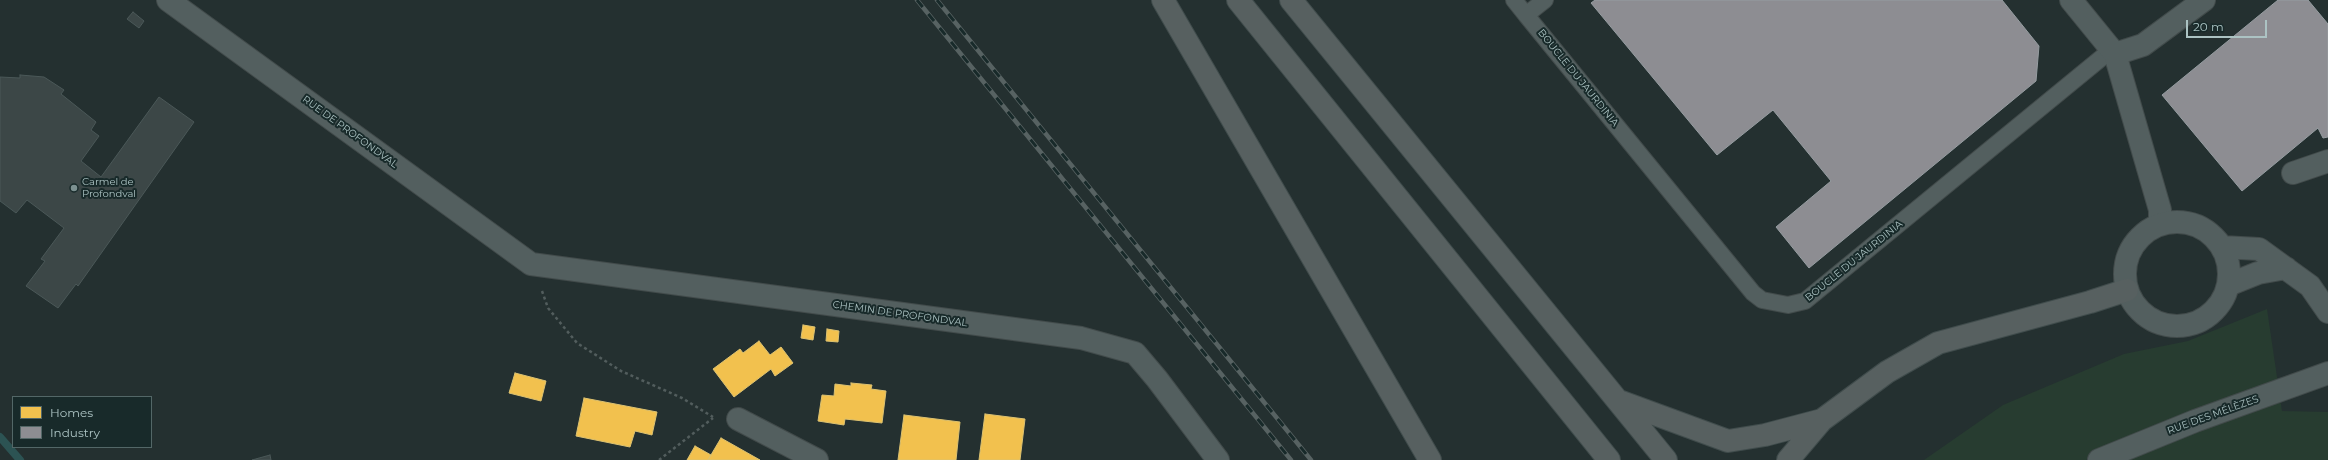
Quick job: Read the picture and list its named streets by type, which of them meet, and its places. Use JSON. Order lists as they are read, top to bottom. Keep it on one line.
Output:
{"streets":{"street":["RUE DE PROFONDVAL","CHEMIN DE PROFONDVAL","RUE DES MÉLÈZES"],"lane":["BOUCLE DU JAURDINIA"]},"crossings":[["RUE DE PROFONDVAL","CHEMIN DE PROFONDVAL"]],"places":["Carmel de Profondval"],"legend":["Homes","Industry"],"scale_bar":"20 m"}
